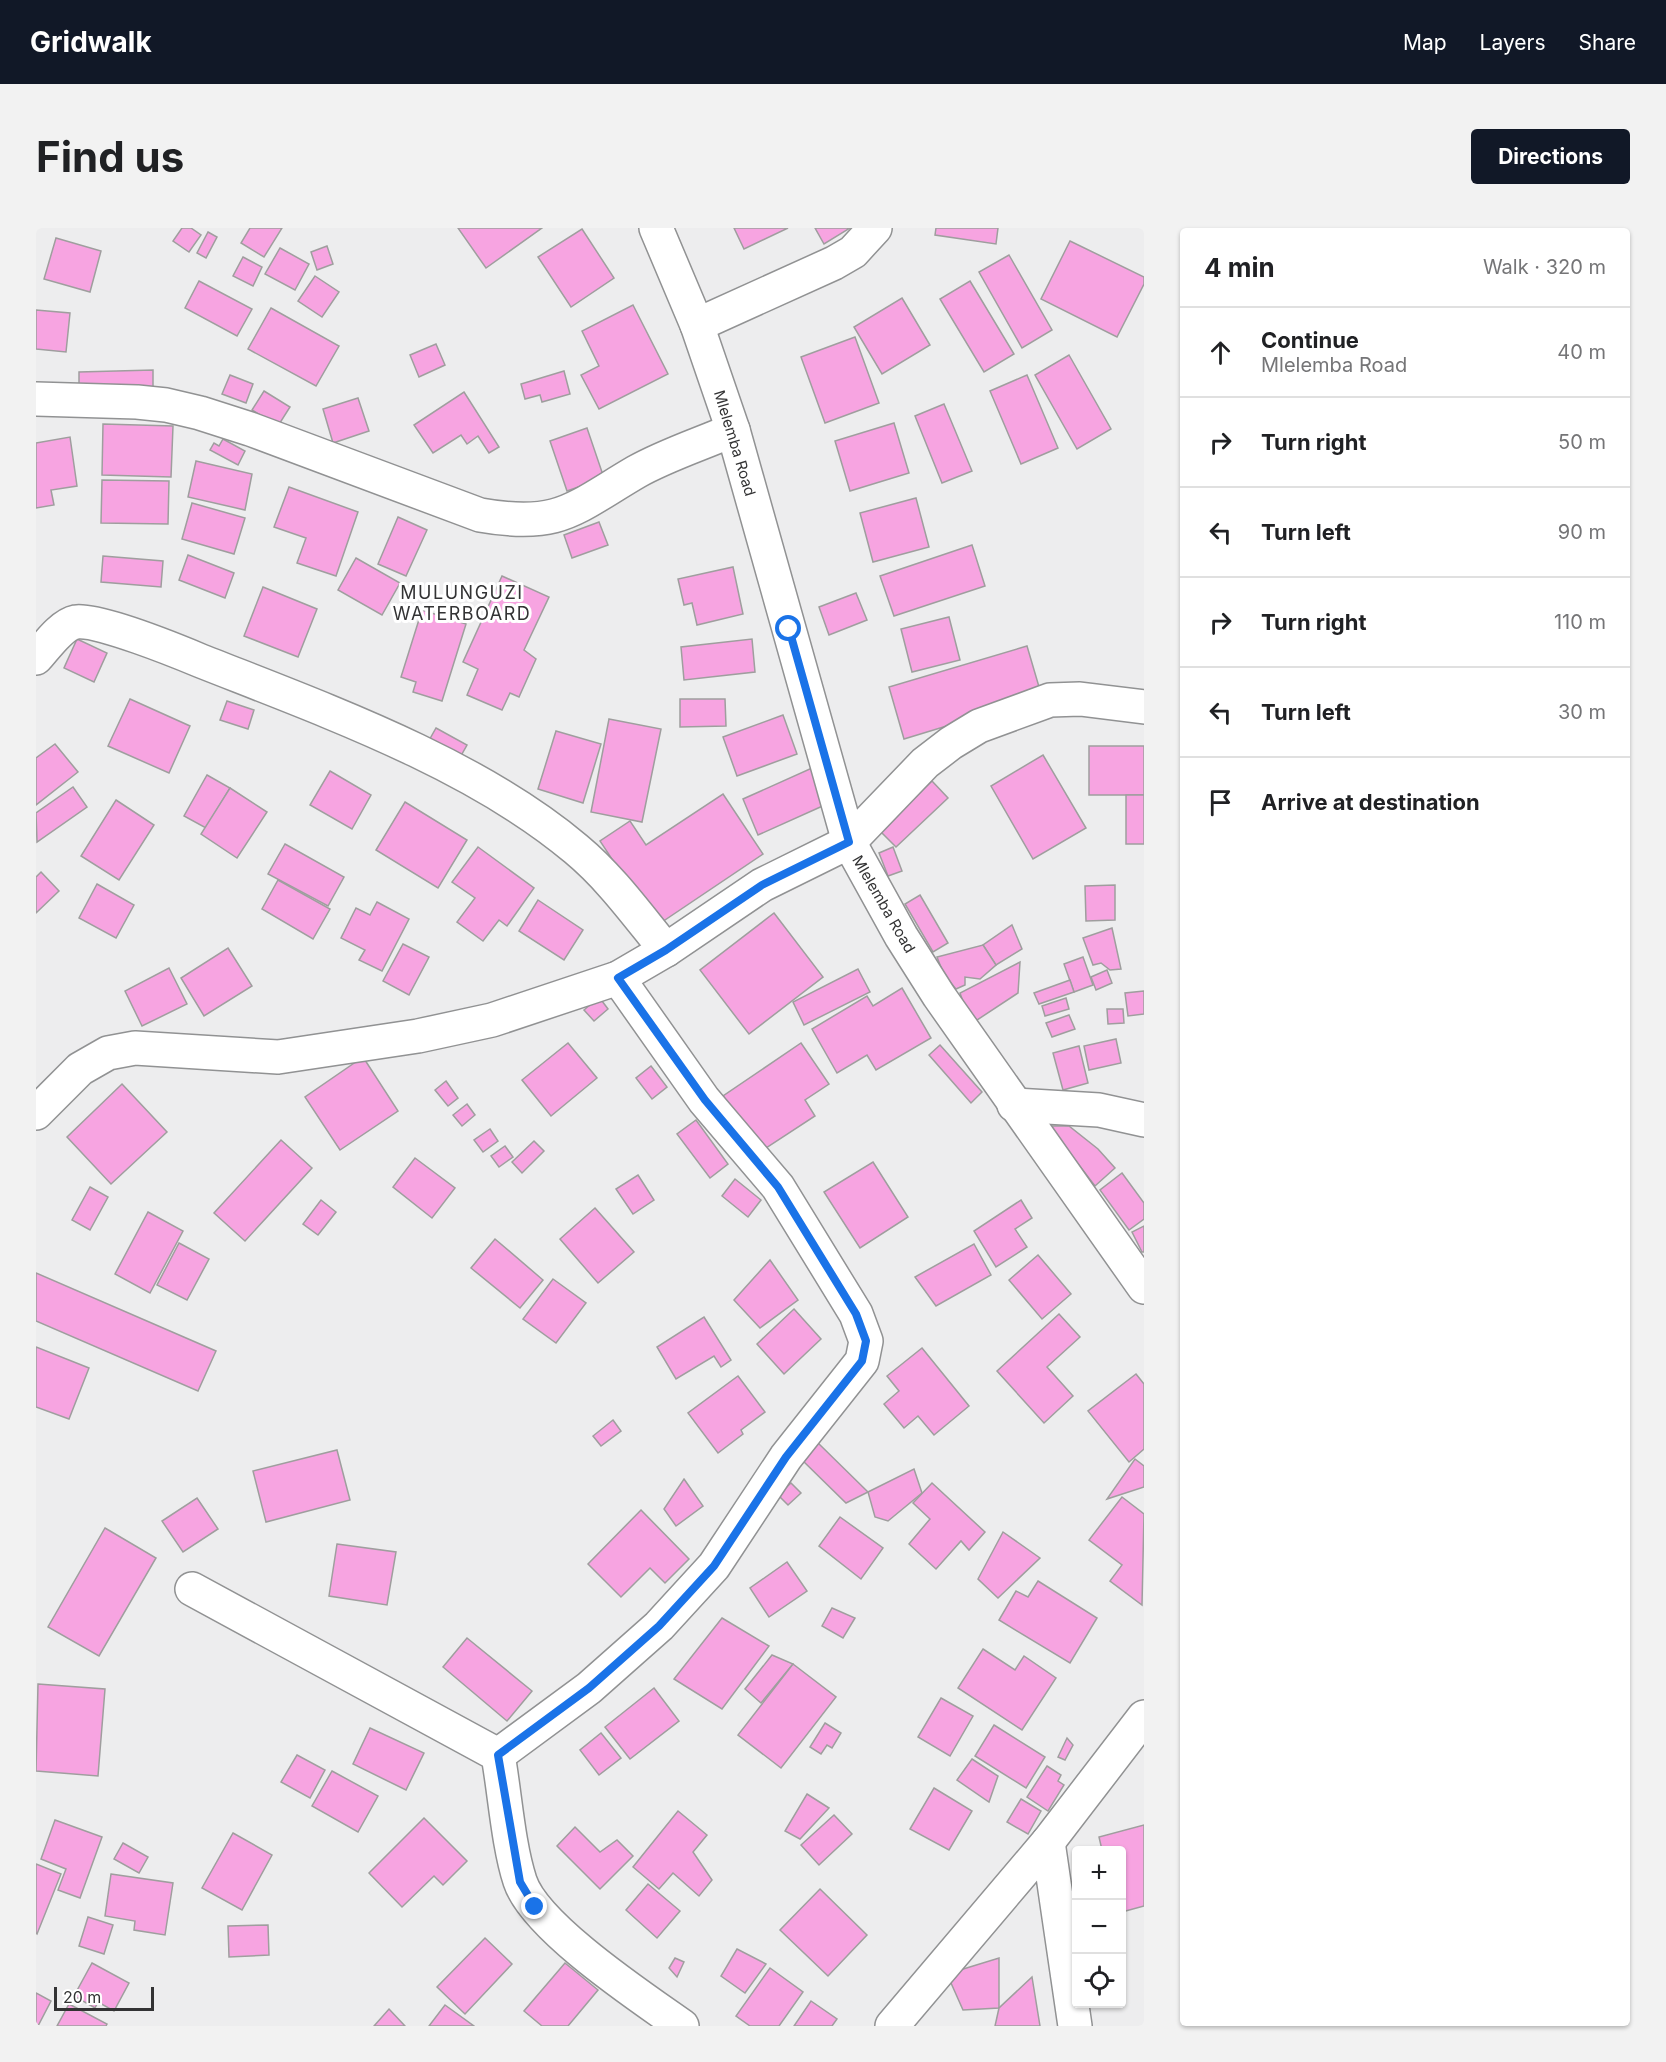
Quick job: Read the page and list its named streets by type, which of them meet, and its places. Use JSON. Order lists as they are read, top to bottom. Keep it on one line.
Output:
{"streets":{"street":["Mlelemba Road"]},"districts":["MULUNGUZI WATERBOARD"],"scale_bar":"20 m","page":{"header":"Gridwalk","nav":["Map","Layers","Share"],"buttons":"Directions","title":"Find us","heading":["4 min","Walk · 320 m"],"list":[["Continue","Mlelemba Road","40 m"],["Turn right","50 m"],["Turn left","90 m"],["Turn right","110 m"],["Turn left","30 m"],"Arrive at destination"],"map_buttons":["+","−"],"scale":"20 m"}}
